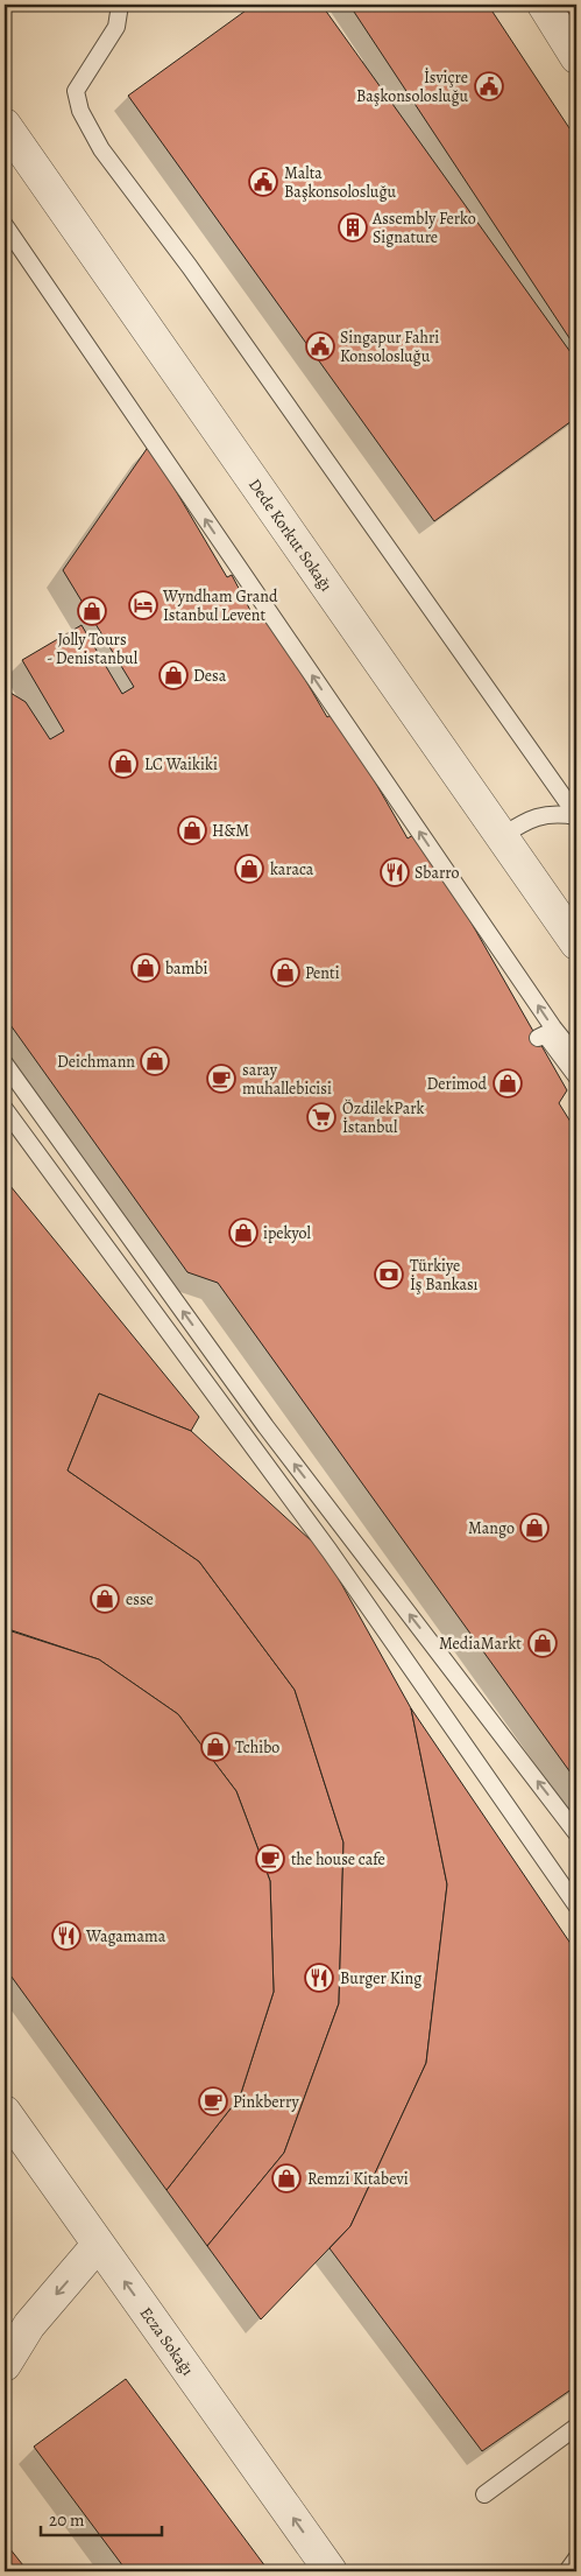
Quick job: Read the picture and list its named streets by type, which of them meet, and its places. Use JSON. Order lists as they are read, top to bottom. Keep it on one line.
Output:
{"streets":{"street":["Dede Korkut Sokağı","Ecza Sokağı"]},"one_way":["Ecza Sokağı"],"places":{"public building":["İsviçre Başkonsolosluğu","Malta Başkonsolosluğu","Singapur Fahri Konsolosluğu"],"building":["Assembly Ferko Signature"],"hotel":["Wyndham Grand Istanbul Levent"],"shop":["Jolly Tours - Denistanbul","Desa","LC Waikiki","H&M","karaca","bambi","Penti","Deichmann","Derimod","ipekyol","Mango","esse","MediaMarkt","Tchibo","Remzi Kitabevi"],"restaurant":["Sbarro","Wagamama","Burger King"],"cafe":["saray muhallebicisi","the house cafe","Pinkberry"],"supermarket":["ÖzdilekPark İstanbul"],"bank":["Türkiye İş Bankası"]},"scale_bar":"20 m"}
